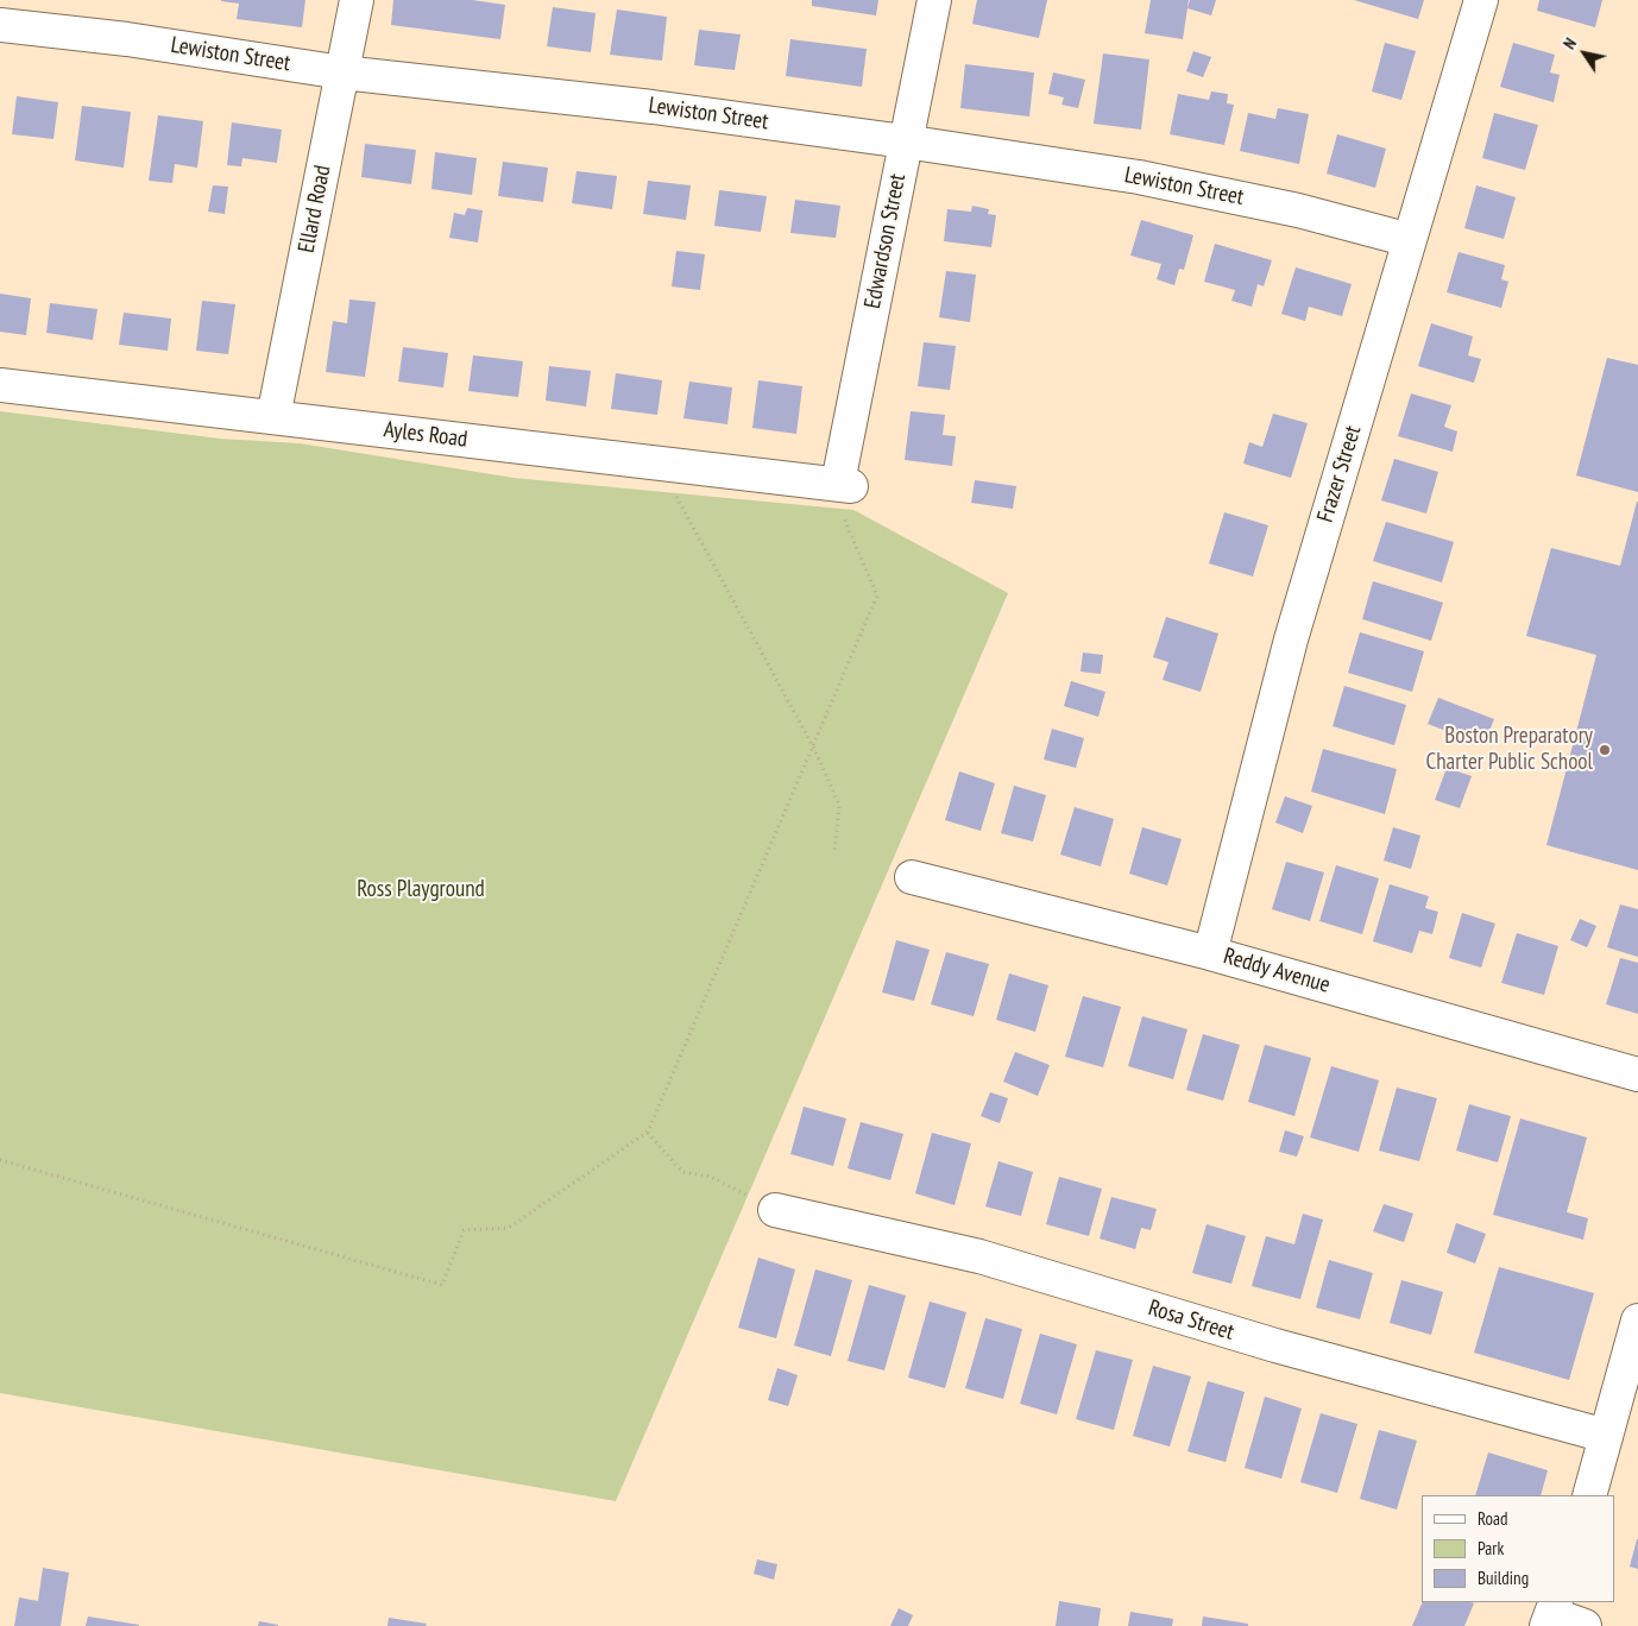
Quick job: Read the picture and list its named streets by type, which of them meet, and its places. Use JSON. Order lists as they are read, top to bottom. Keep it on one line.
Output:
{"streets":{"street":["Lewiston Street","Ellard Road","Edwardson Street","Ayles Road","Frazer Street","Reddy Avenue","Rosa Street"]},"crossings":[["Lewiston Street","Ellard Road"],["Lewiston Street","Edwardson Street"],["Lewiston Street","Frazer Street"],["Ellard Road","Ayles Road"],["Edwardson Street","Ayles Road"],["Frazer Street","Reddy Avenue"]],"parks":["Ross Playground"],"places":["Boston Preparatory Charter Public School"],"legend":["Road","Park","Building"],"north":"top left"}
